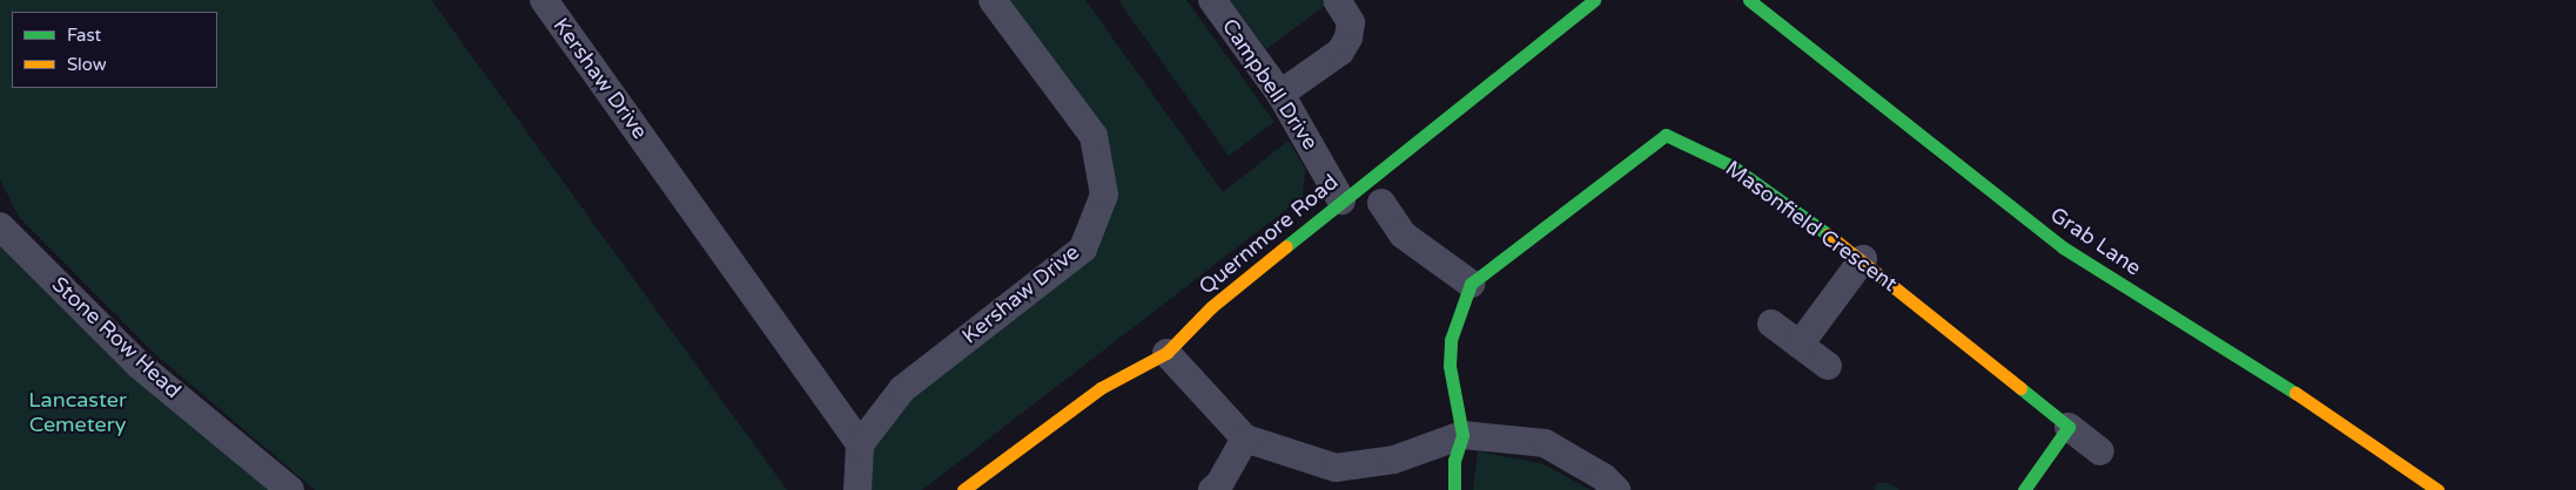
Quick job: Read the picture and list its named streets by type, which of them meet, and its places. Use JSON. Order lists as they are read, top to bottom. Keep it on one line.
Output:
{"streets":{"street":["Kershaw Drive","Campbell Drive","Masonfield Crescent","Quernmore Road","Grab Lane","Stone Row Head"]},"crossings":[["Campbell Drive","Quernmore Road"]],"parks":["Lancaster Cemetery"],"legend":["Fast","Slow"]}
